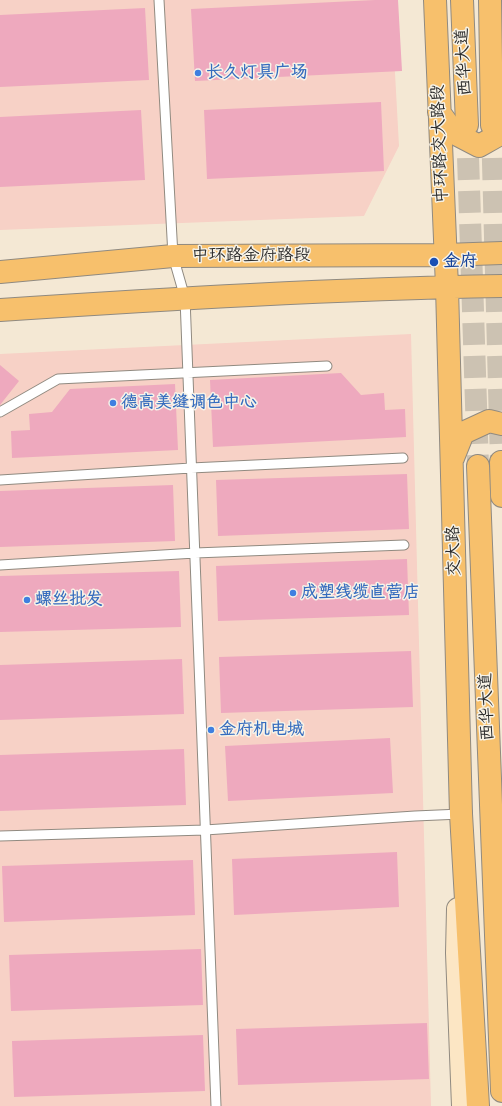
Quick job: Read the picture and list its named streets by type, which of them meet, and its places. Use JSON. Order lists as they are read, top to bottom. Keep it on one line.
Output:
{"streets":{"main road":["西华大道","中环路交大路段","中环路金府路段","交大路"]},"crossings":[["中环路交大路段","中环路金府路段"],["中环路交大路段","交大路"]],"places":["长久灯具广场","金府","德高美缝调色中心","成塑线缆直营店","螺丝批发","金府机电城"]}
